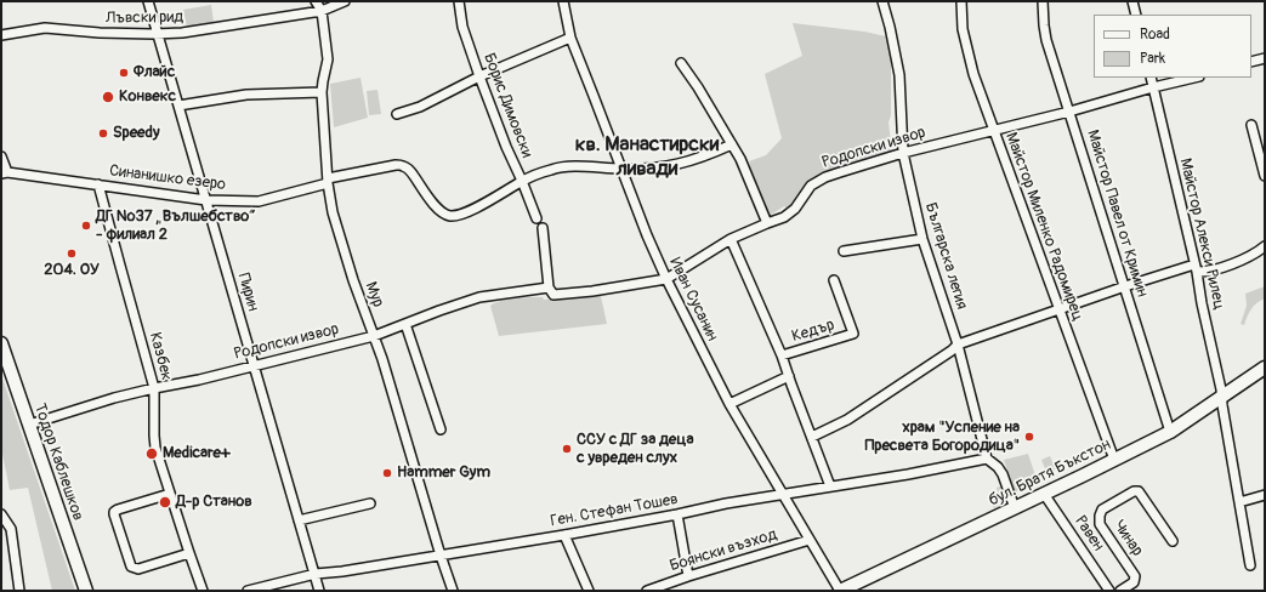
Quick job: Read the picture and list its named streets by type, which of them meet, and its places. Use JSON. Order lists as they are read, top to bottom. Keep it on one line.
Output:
{"streets":{"street":["Лъвски рид","Борис Димовски","Родопски извор","Синанишко езеро","Майстор Павел от Кримин","Майстор Миленко Радомирец","Майстор Алекси Рилец","Българска легия","Пирин","Мур","Иван Сусанин","Кедър","Казбек","Тодор Каблешков","бул. Братя Бъкстон","Ген. Стефан Тошев","Равен","Чинар","Боянски възход"]},"crossings":[["Лъвски рид","Пирин"],["Лъвски рид","Мур"],["Борис Димовски","Синанишко езеро"],["Родопски извор","Майстор Павел от Кримин"],["Родопски извор","Майстор Миленко Радомирец"],["Родопски извор","Майстор Алекси Рилец"],["Родопски извор","Българска легия"],["Родопски извор","Пирин"],["Родопски извор","Мур"],["Родопски извор","Иван Сусанин"],["Родопски извор","Казбек"],["Родопски извор","Тодор Каблешков"],["Синанишко езеро","Пирин"],["Синанишко езеро","Мур"],["Синанишко езеро","Казбек"],["Майстор Павел от Кримин","бул. Братя Бъкстон"],["Майстор Миленко Радомирец","бул. Братя Бъкстон"],["Майстор Алекси Рилец","бул. Братя Бъкстон"],["Българска легия","бул. Братя Бъкстон"],["Българска легия","Ген. Стефан Тошев"],["Пирин","Ген. Стефан Тошев"],["Мур","Ген. Стефан Тошев"],["Иван Сусанин","бул. Братя Бъкстон"],["Иван Сусанин","Ген. Стефан Тошев"],["Иван Сусанин","Боянски възход"],["бул. Братя Бъкстон","Равен"]],"districts":["кв. Манастирски ливади"],"places":["Флайс","Конвекс","Speedy","ДГ №37 „Вълшебство“ - филиал 2","204. ОУ","храм \"Успение на Пресвета Богородица\"","ССУ с ДГ за деца с увреден слух","Medicare+","Hammer Gym","Д-р Станов"],"legend":["Road","Park"]}
